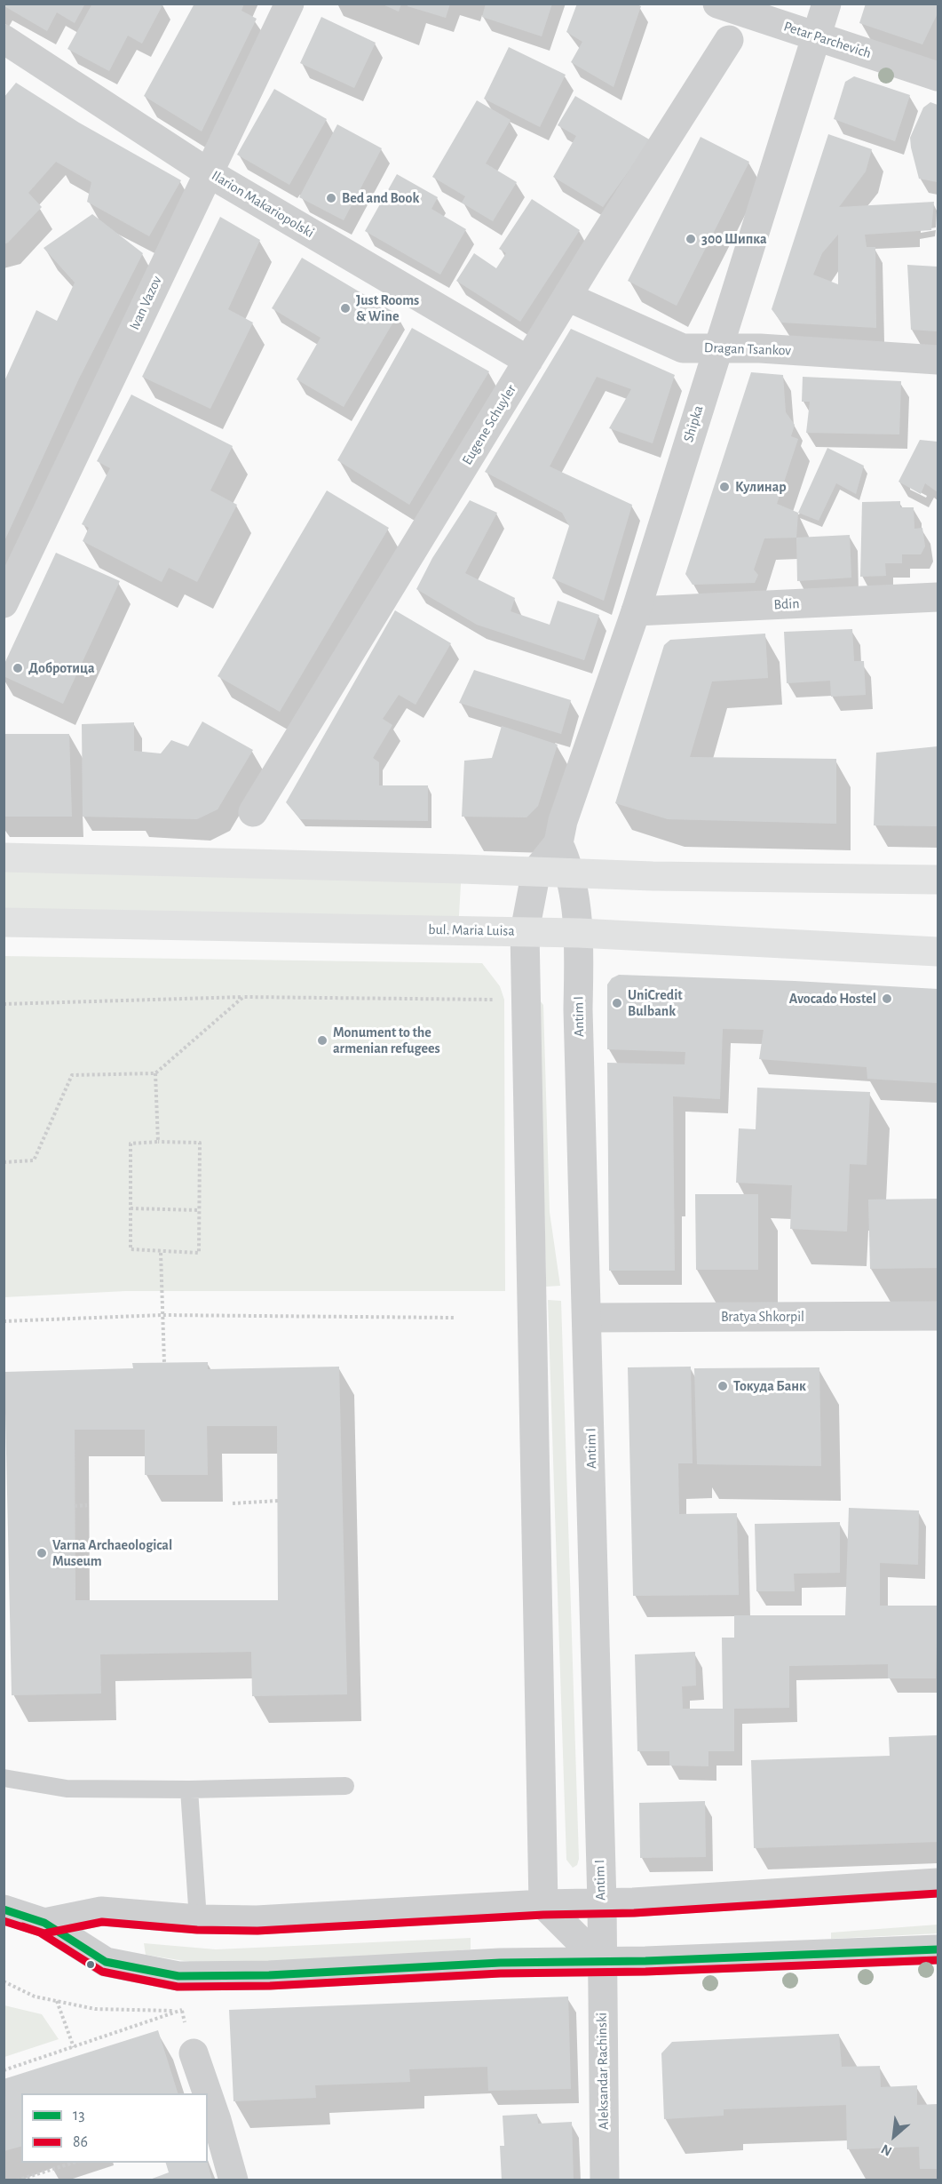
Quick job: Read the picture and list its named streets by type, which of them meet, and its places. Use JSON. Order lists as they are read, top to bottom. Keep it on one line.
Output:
{"streets":{"main road":["bul. Maria Luisa"],"street":["Petar Parchevich","Ilarion Makariopolski","Ivan Vazov","Dragan Tsankov","Shipka","Eugene Schuyler","Bdin","Antim I","Bratya Shkorpil","Aleksandar Rachinski"]},"crossings":[["Petar Parchevich","Shipka"],["Ilarion Makariopolski","Ivan Vazov"],["Ilarion Makariopolski","Eugene Schuyler"],["Dragan Tsankov","Shipka"],["Dragan Tsankov","Eugene Schuyler"],["Shipka","Bdin"],["Shipka","Antim I"],["bul. Maria Luisa","Antim I"],["Antim I","Bratya Shkorpil"],["Antim I","Aleksandar Rachinski"]],"places":["Bed and Book","300 Шипка","Just Rooms & Wine","Кулинар","Добротица","Avocado Hostel","UniCredit Bulbank","Monument to the armenian refugees","Токуда Банк","Varna Archaeological Museum"],"lines":["transit line 86","transit line 13"],"legend":["13","86"],"north":"bottom left"}
